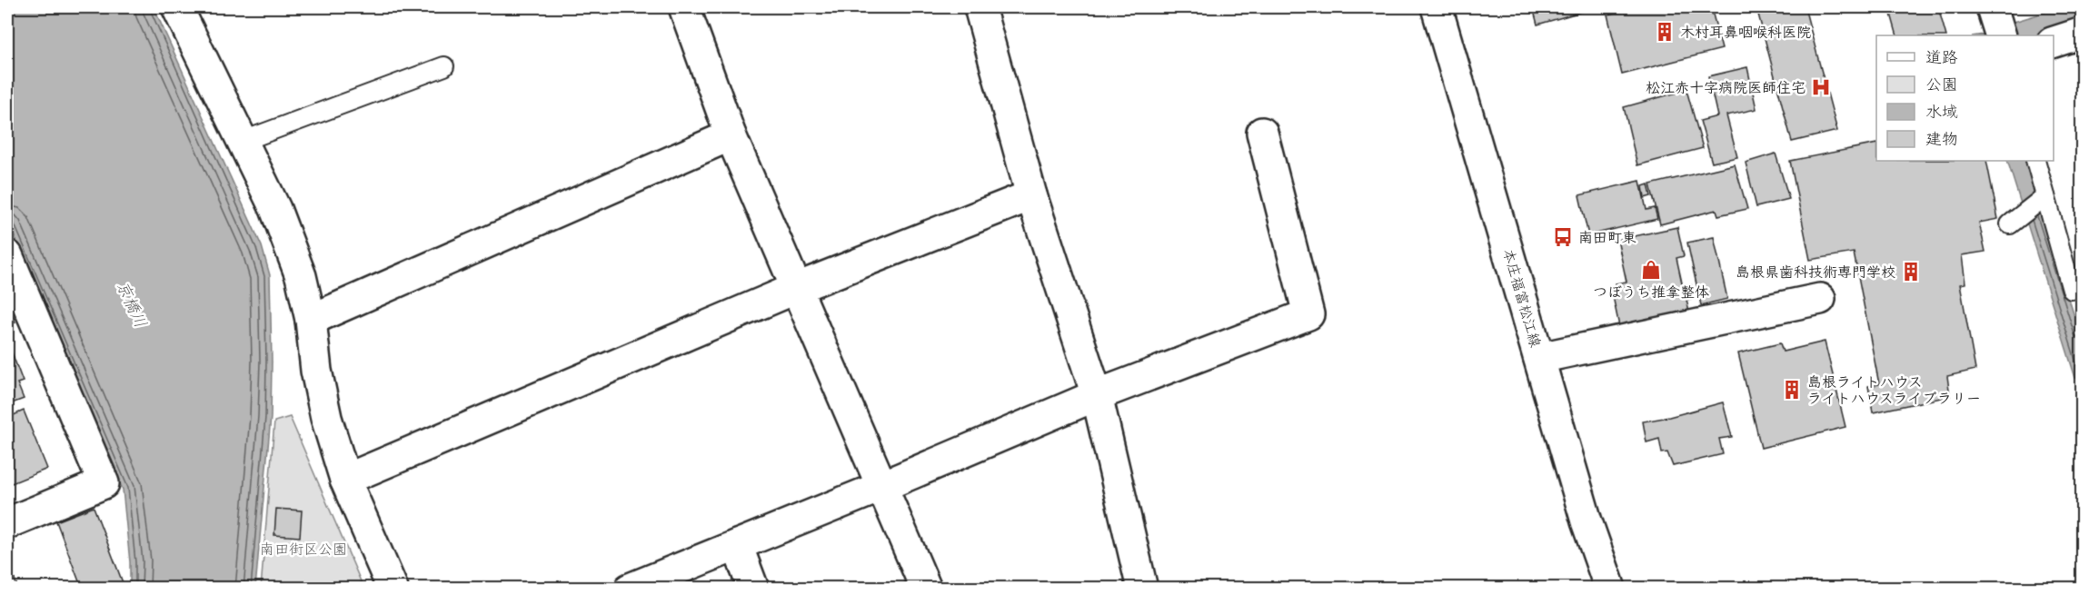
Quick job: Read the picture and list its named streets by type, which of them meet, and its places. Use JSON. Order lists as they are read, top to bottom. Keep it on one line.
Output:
{"streets":{"street":["本庄福富松江線"]},"water":["京橋川"],"parks":["南田街区公園"],"places":{"building":["木村耳鼻咽喉科医院","島根県歯科技術専門学校","島根ライトハウス ライトハウスライブラリー"],"hospital":["松江赤十字病院医師住宅"],"bus stop":["南田町東"],"shop":["つぼうち推拿整体"]},"legend":["道路","公園","水域","建物"]}
